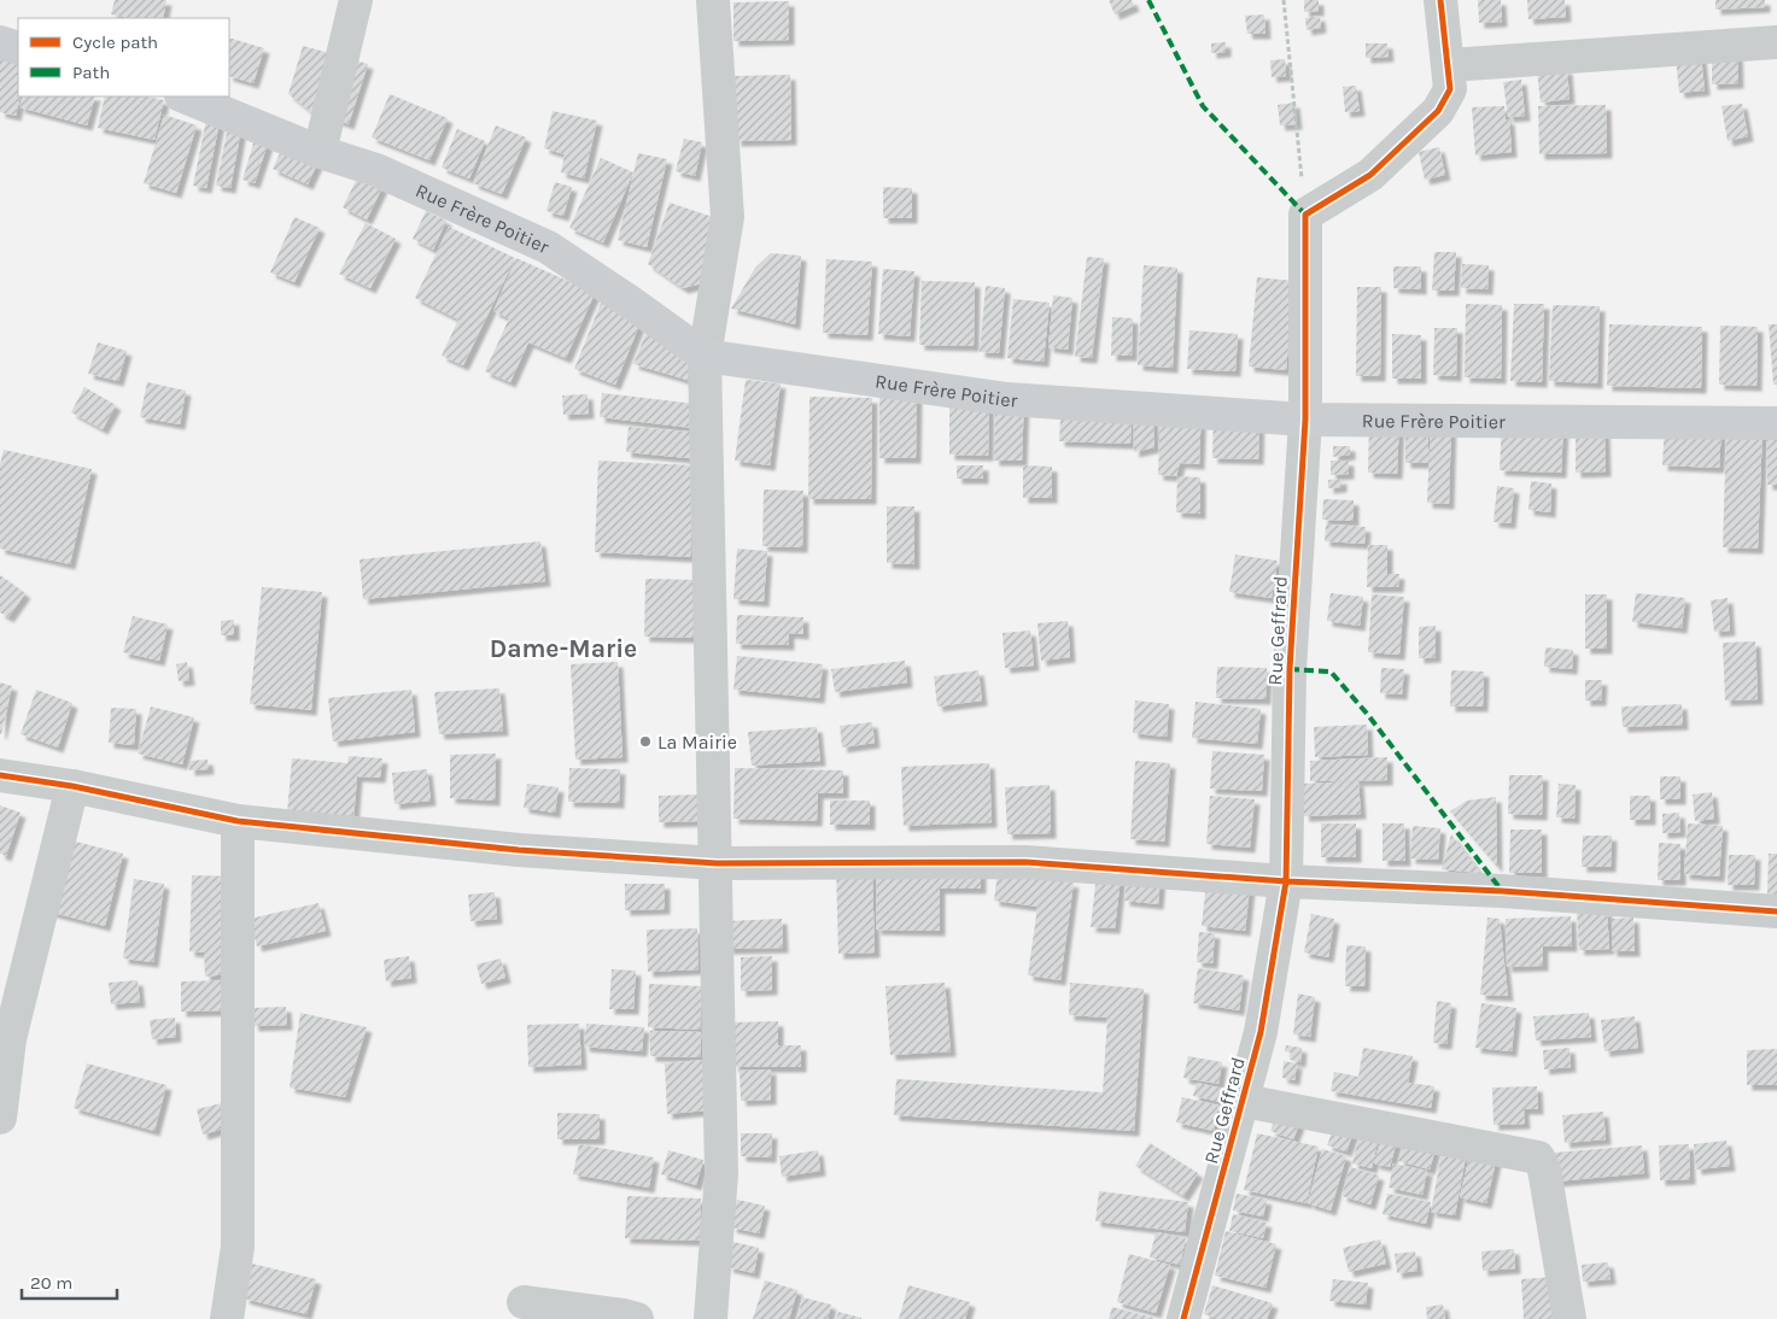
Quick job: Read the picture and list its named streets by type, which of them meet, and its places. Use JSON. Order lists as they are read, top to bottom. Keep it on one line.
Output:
{"streets":{"main road":["Rue Frère Poitier"],"street":["Rue Geffrard"]},"crossings":[["Rue Frère Poitier","Rue Geffrard"]],"districts":["Dame-Marie"],"places":["La Mairie"],"legend":["Cycle path","Path"],"scale_bar":"20 m"}
